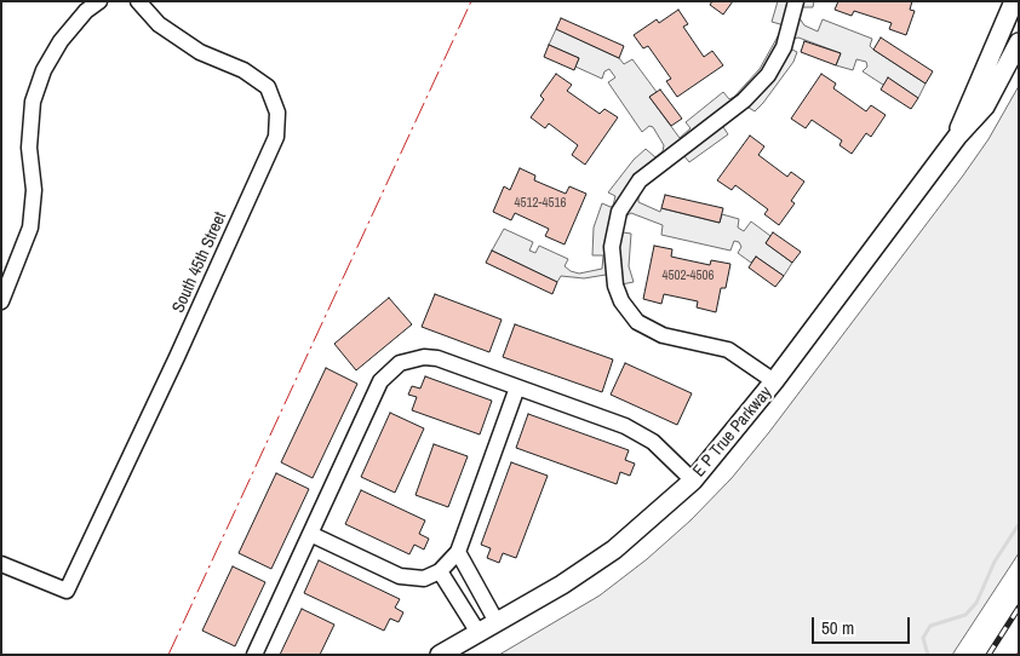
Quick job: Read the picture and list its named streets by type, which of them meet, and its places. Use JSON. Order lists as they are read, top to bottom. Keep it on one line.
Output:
{"streets":{"main road":["E P True Parkway"],"street":["South 45th Street"]},"house_numbers":["4512-4516","4502-4506"],"scale_bar":"50 m"}
